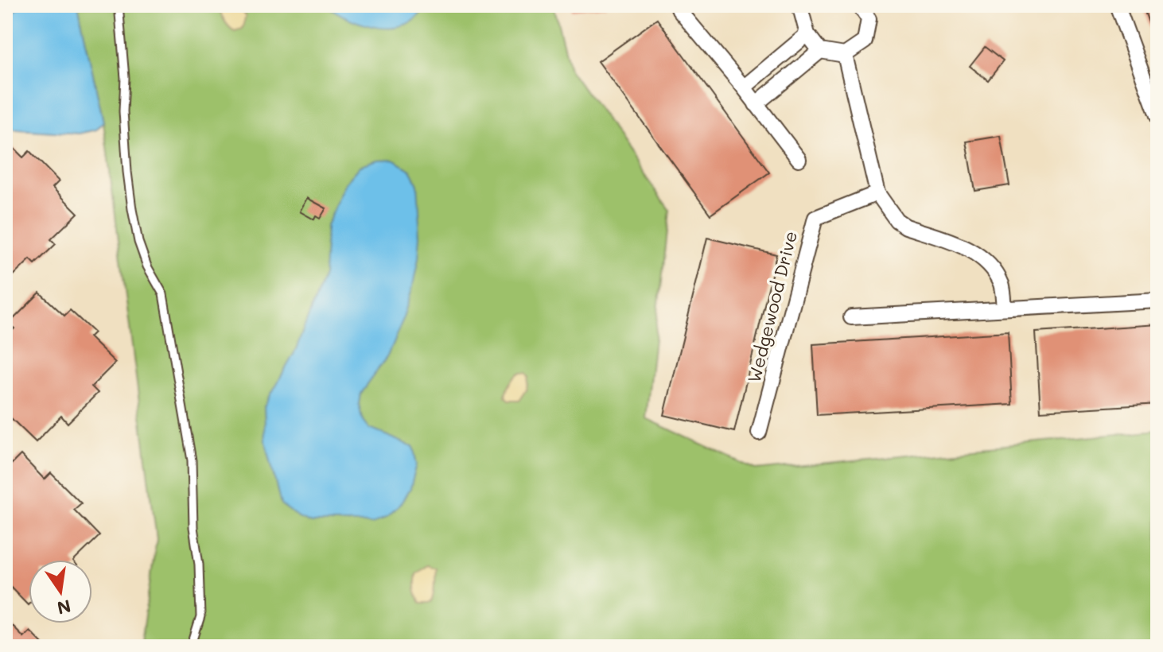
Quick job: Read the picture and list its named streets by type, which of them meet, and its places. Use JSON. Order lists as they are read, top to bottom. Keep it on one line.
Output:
{"streets":{"street":["Wedgewood Drive"]},"north":"bottom"}
